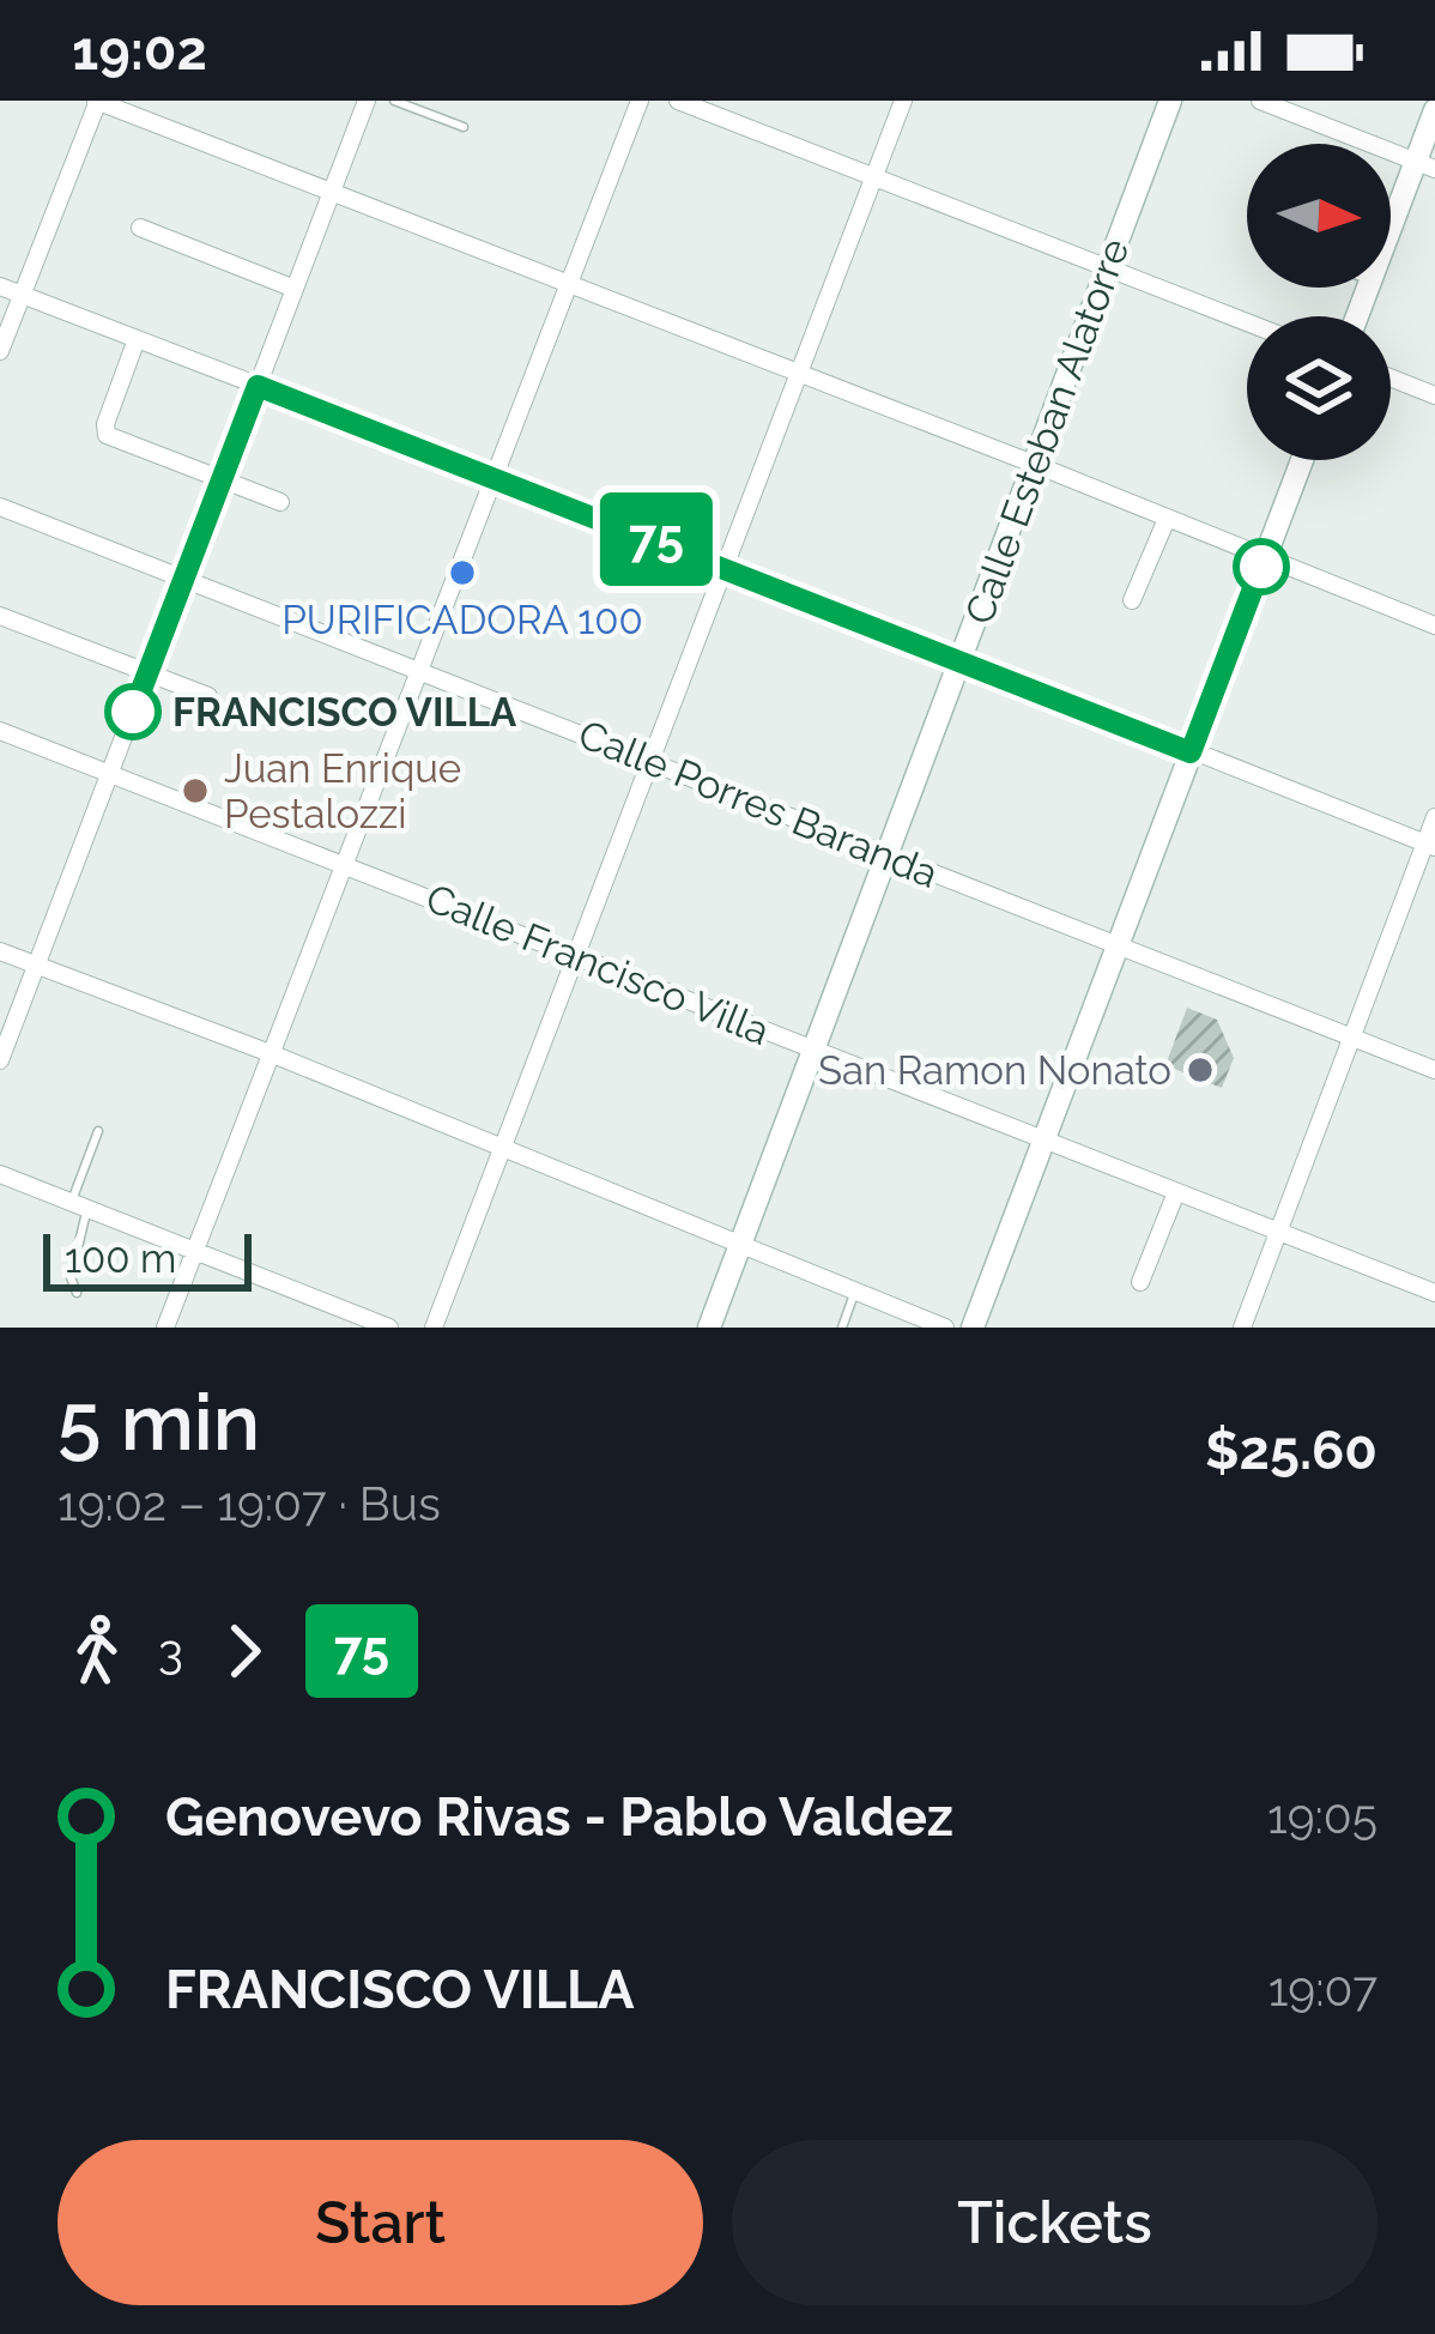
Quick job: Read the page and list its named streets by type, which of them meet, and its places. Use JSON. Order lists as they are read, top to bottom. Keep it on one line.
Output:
{"streets":{"street":["Calle Esteban Alatorre","Calle Porres Baranda","Calle Francisco Villa"]},"crossings":[["Calle Esteban Alatorre","Calle Porres Baranda"],["Calle Esteban Alatorre","Calle Francisco Villa"]],"places":["PURIFICADORA 100","FRANCISCO VILLA","Juan Enrique Pestalozzi","San Ramon Nonato"],"lines":["bus line 75"],"scale_bar":"100 m","north":"right","page":{"status":"19:02","on_map":"75","scale":"100 m","heading":["5 min","19:02 – 19:07 · Bus","$25.60"],"legs":["3","75"],"list":[{"name":"Genovevo Rivas - Pablo Valdez","value":"19:05"},{"name":"FRANCISCO VILLA","value":"19:07"}],"buttons":["Start","Tickets"]}}
